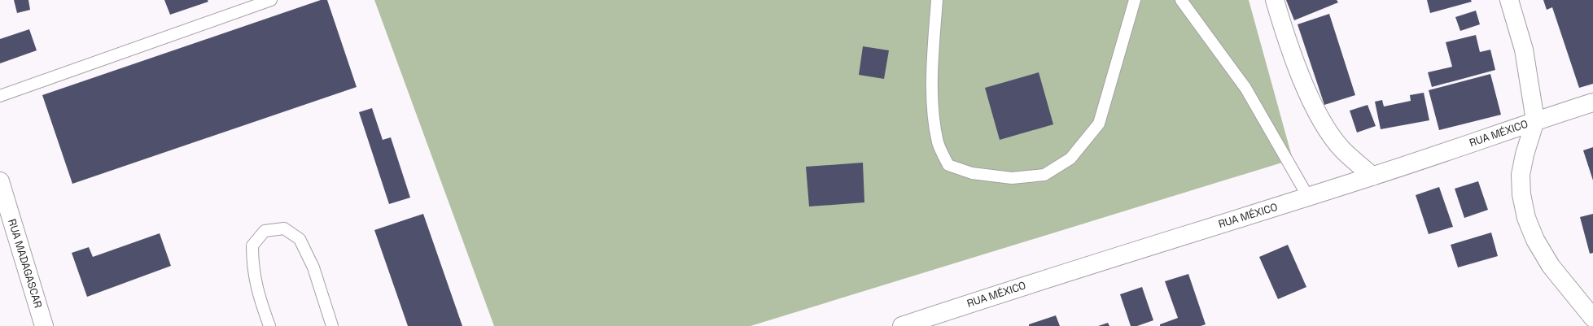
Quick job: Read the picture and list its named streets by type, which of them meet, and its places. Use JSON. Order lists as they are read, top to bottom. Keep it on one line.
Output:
{"streets":{"street":["RUA MÉXICO","RUA MADAGASCAR"]}}
